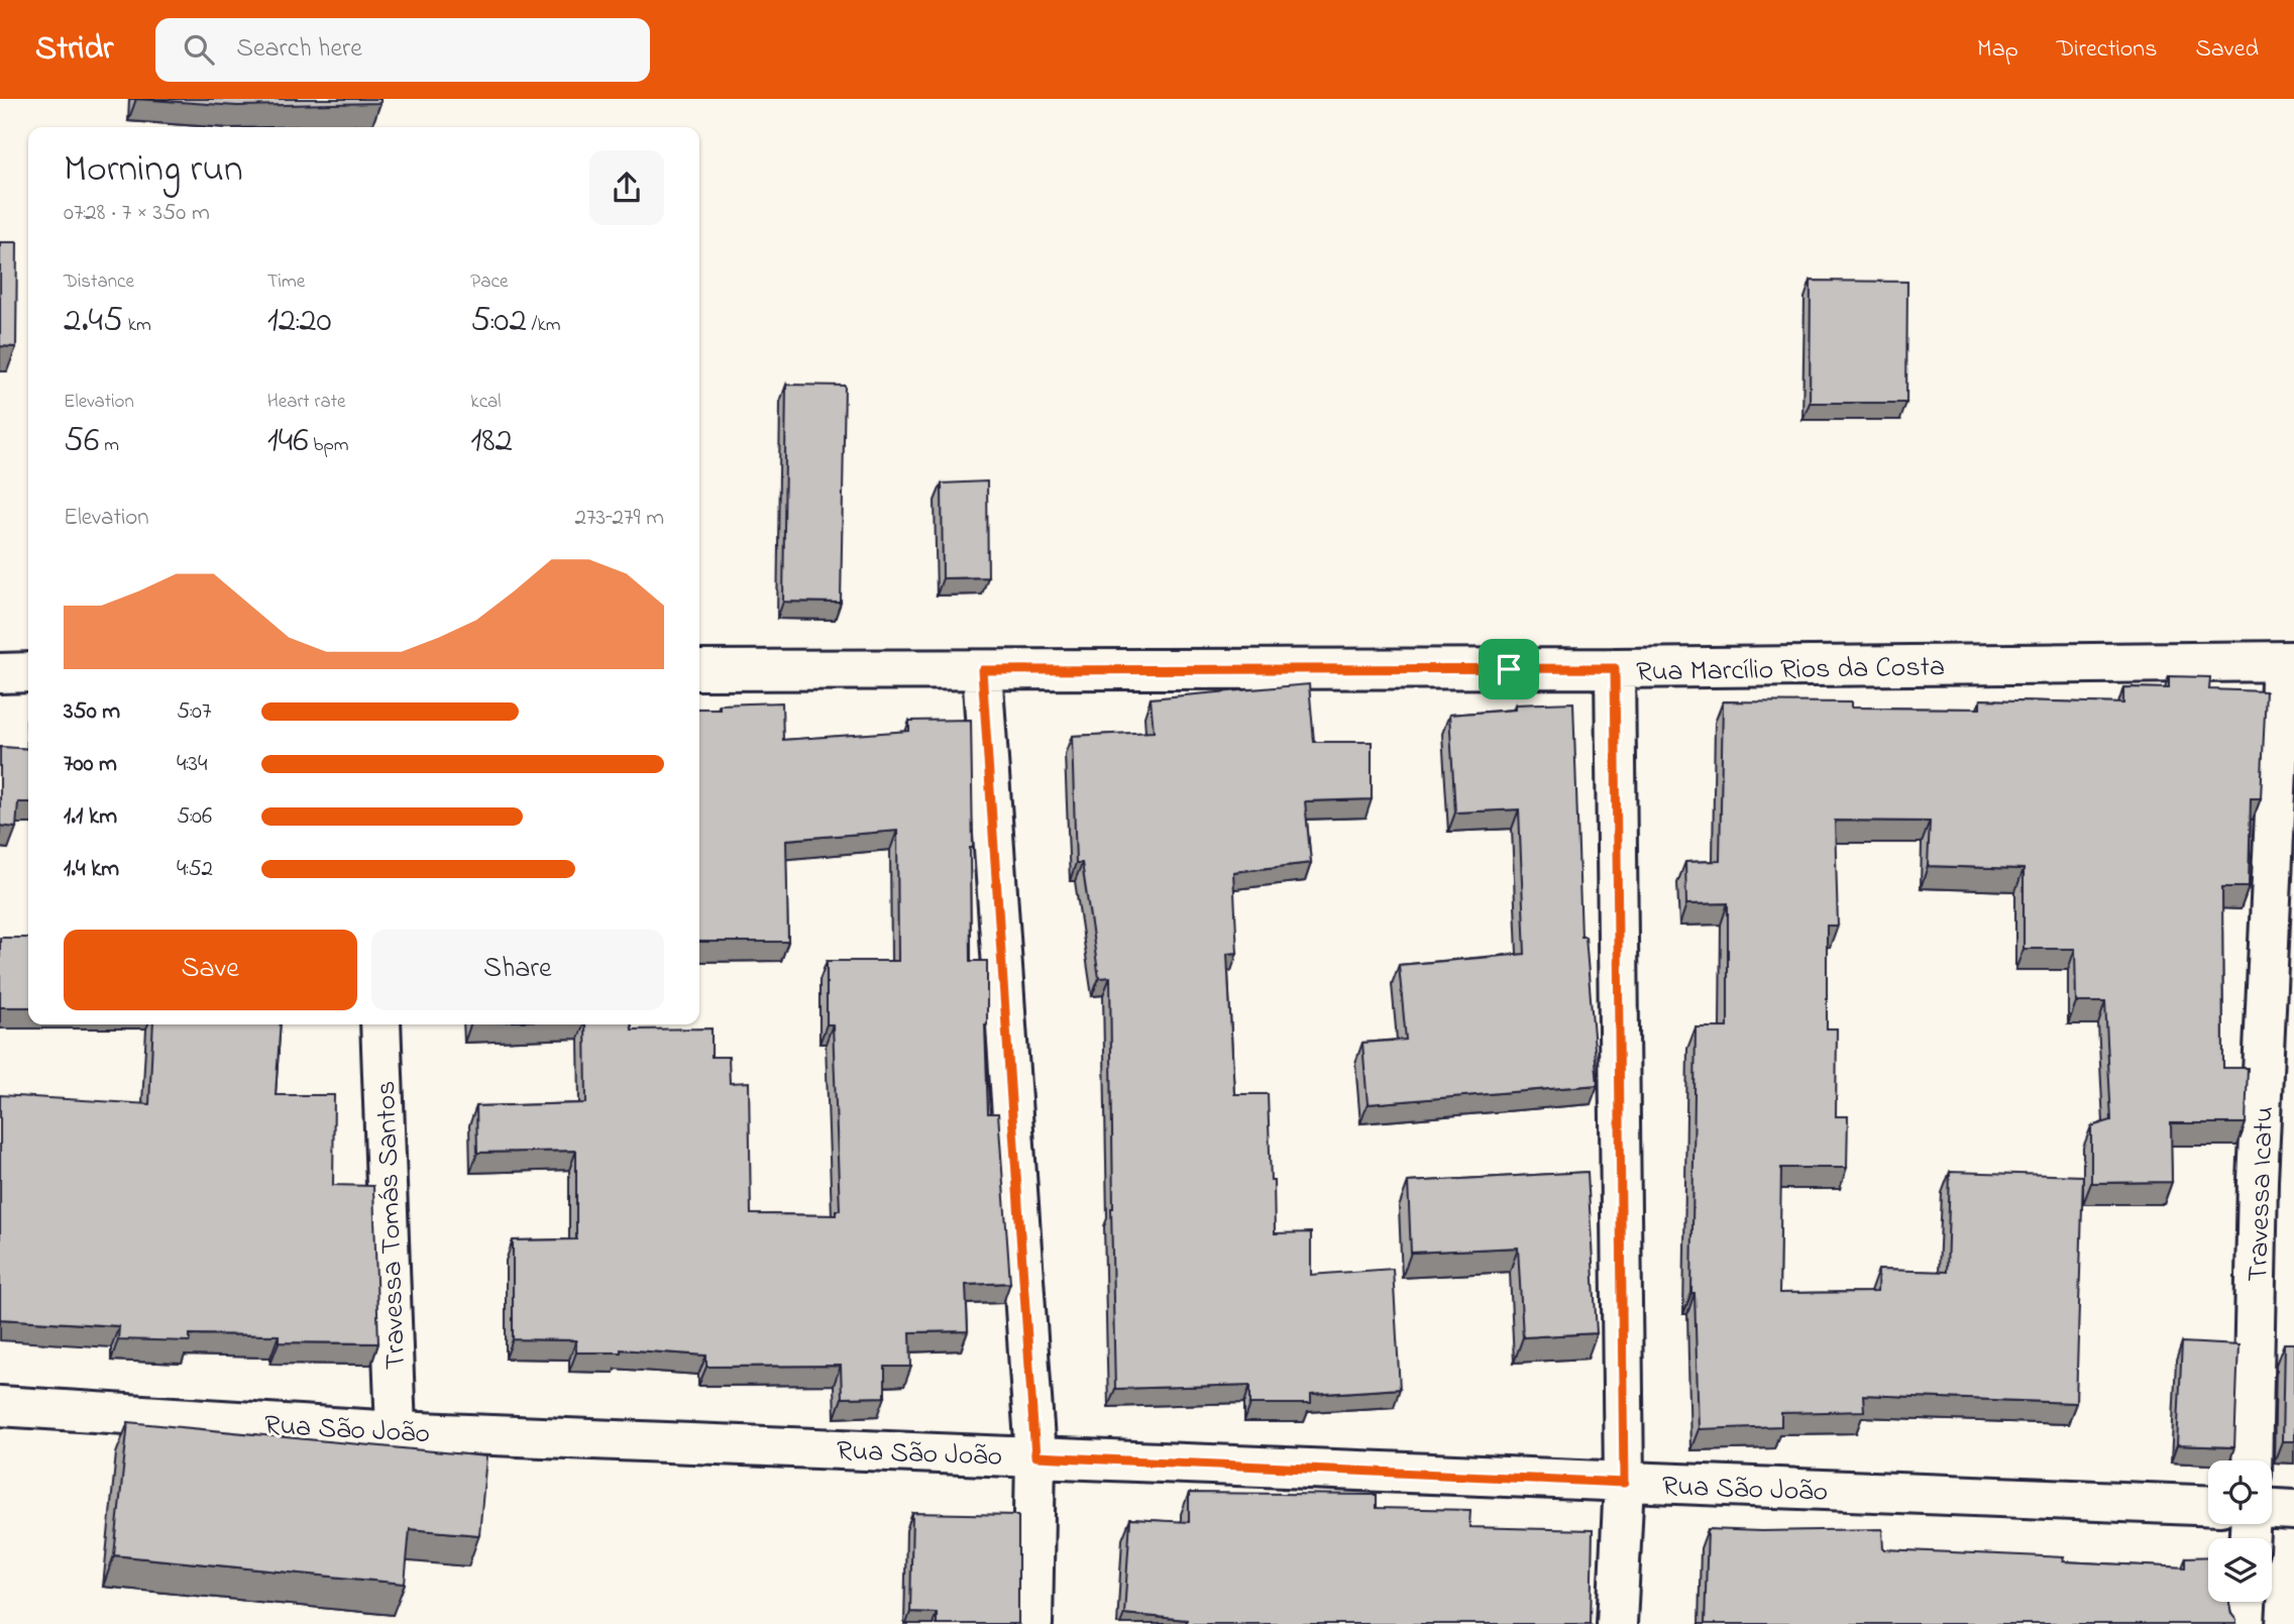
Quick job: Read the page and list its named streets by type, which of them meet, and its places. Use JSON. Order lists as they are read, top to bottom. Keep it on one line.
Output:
{"streets":{"street":["Rua Marcílio Rios da Costa","Travessa Icatu","Travessa Tomás Santos","Rua São João"]},"crossings":[["Rua Marcílio Rios da Costa","Travessa Icatu"],["Travessa Tomás Santos","Rua São João"]],"page":{"header":"Stridr","search":"Search here","nav":["Map","Directions","Saved"],"heading":["Morning run","07:28 · 7 × 350 m"],"stats":[["Distance","2.45 km"],["Time","12:20"],["Pace","5:02 /km"],["Elevation","56 m"],["Heart rate","146 bpm"],["kcal","182"]],"chart":["Elevation","273–279 m"],"list":[{"name":"350 m","note":"5:07"},{"name":"700 m","note":"4:34"},{"name":"1.1 km","note":"5:06"},{"name":"1.4 km","note":"4:52"}],"buttons":["Save","Share"]}}
